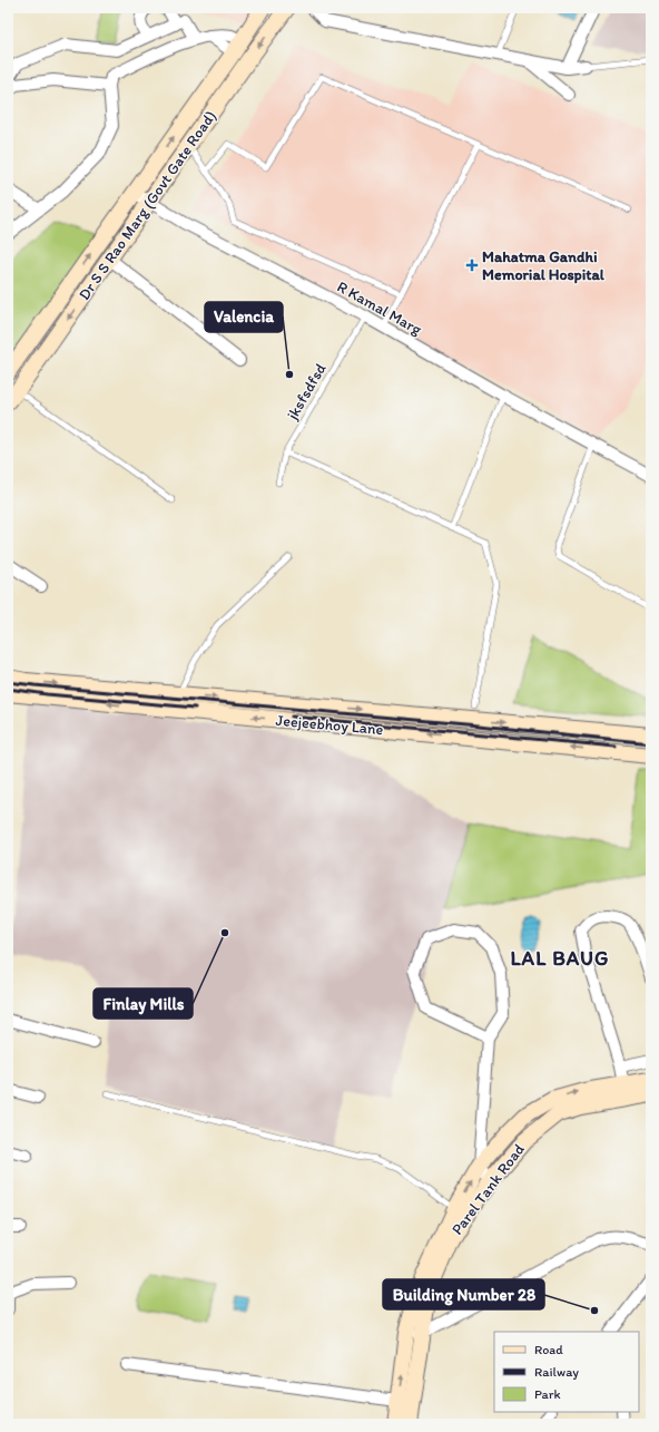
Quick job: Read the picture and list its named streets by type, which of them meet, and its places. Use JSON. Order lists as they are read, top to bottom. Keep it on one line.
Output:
{"streets":{"street":["Dr S S Rao Marg (Govt Gate Road)","R Kamal Marg","Jeejeebhoy Lane","Parel Tank Road"],"lane":["jksfsdfsd"]},"crossings":[["Dr S S Rao Marg (Govt Gate Road)","R Kamal Marg"],["R Kamal Marg","jksfsdfsd"]],"districts":["LAL BAUG"],"places":{"health":["Mahatma Gandhi Memorial Hospital"],"other":["Valencia","Finlay Mills","Building Number 28"]},"legend":["Road","Railway","Park"]}
